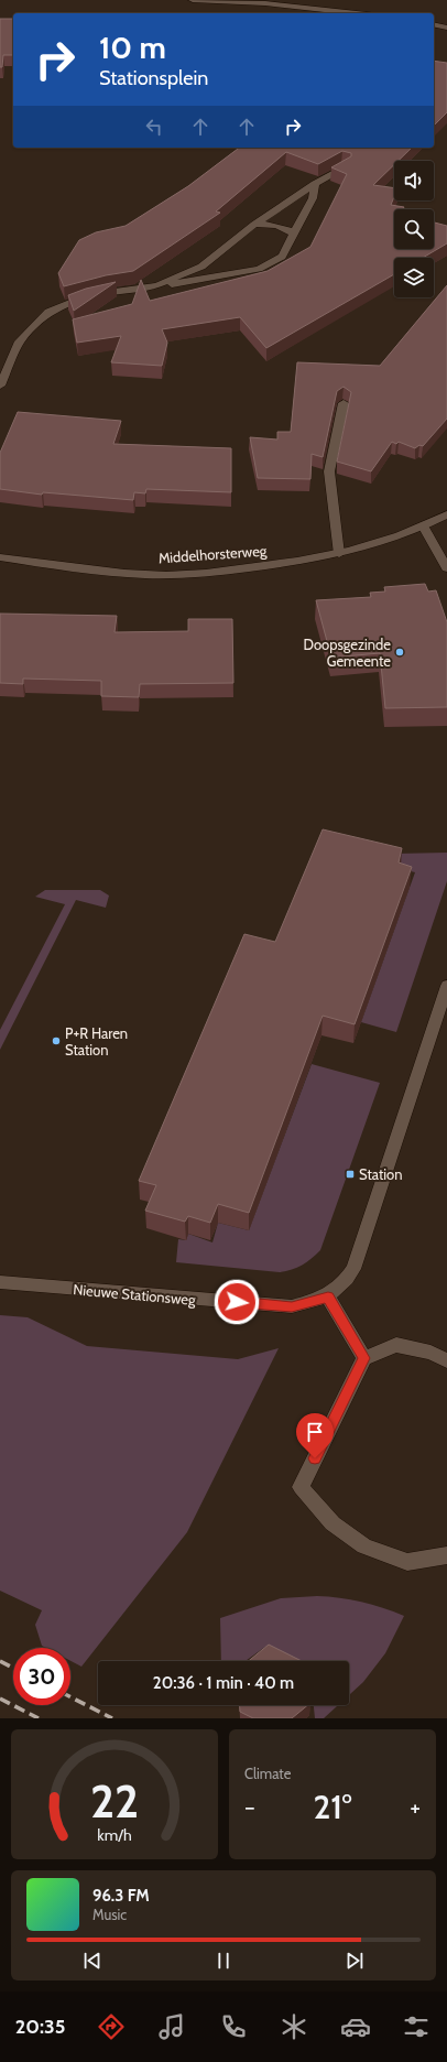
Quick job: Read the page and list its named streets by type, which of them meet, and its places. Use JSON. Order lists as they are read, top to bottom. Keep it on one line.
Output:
{"streets":{"street":["Middelhorsterweg","Nieuwe Stationsweg"]},"places":{"other":["Doopsgezinde Gemeente","P+R Haren Station"],"transit":["Station"]},"page":{"turn":["10 m","Stationsplein"],"limit":"30","trip":"20:36 · 1 min · 40 m","tile":"Climate","heat":["−","21°","+"],"song":["96.3 FM","Music"],"tabs":"20:35","gauge":["22","km/h"]}}
